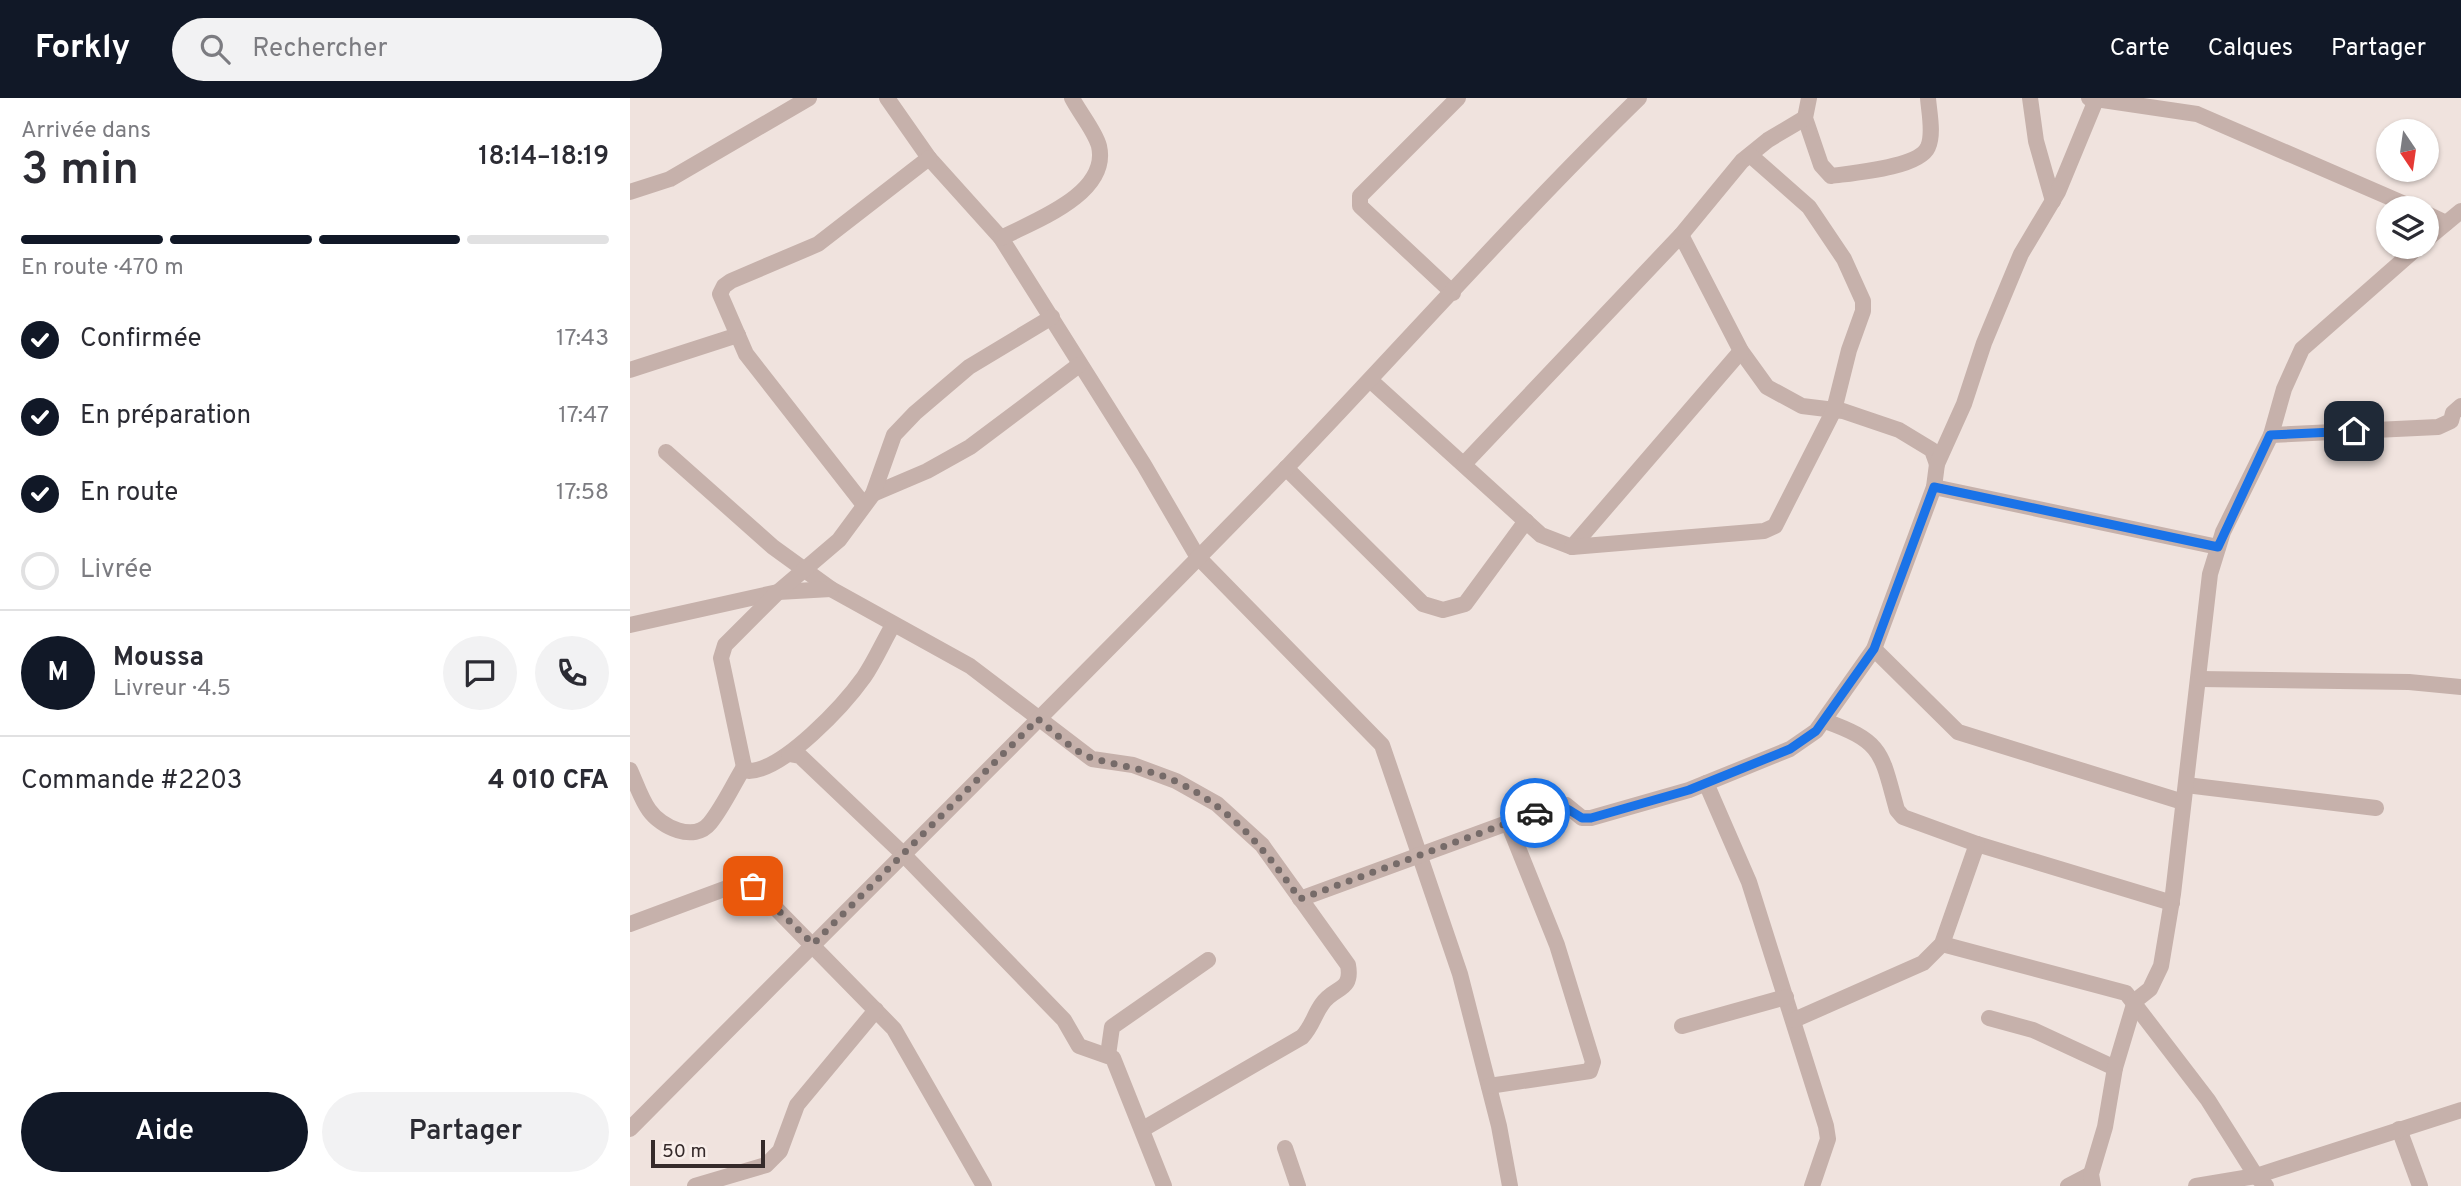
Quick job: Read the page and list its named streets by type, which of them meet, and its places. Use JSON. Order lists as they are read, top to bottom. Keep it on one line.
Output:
{"scale_bar":"50 m","north":"bottom","page":{"header":"Forkly","search":"Rechercher","nav":["Carte","Calques","Partager"],"heading":["3 min","Arrivée dans","18:14–18:19"],"panel":["Moussa","Livreur · 4.5","Commande #2203","4 010 CFA"],"bar":"En route · 470 m","list":[["Confirmée","17:43"],["En préparation","17:47"],["En route","17:58"],"Livrée"],"round":"M","buttons":["Aide","Partager"],"scale":"50 m"}}
